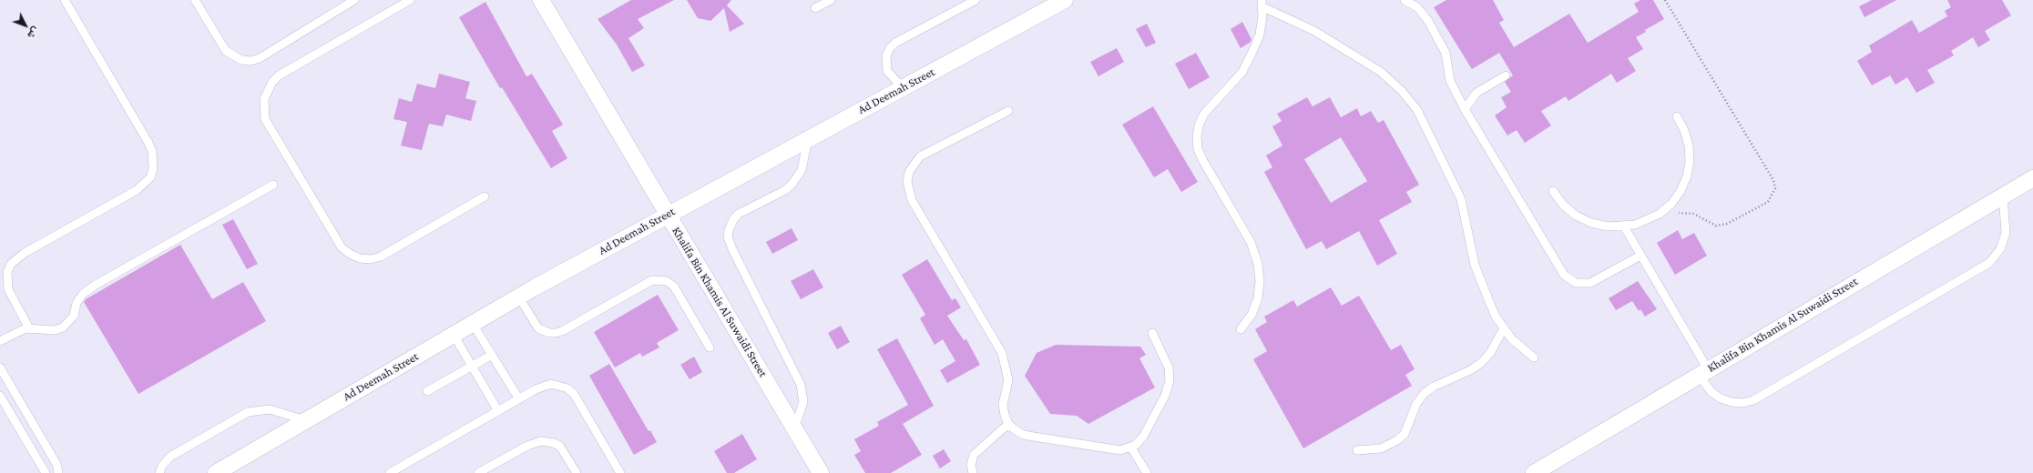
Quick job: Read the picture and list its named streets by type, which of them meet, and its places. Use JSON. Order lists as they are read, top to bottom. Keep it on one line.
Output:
{"streets":{"street":["Ad Deemah Street","Khalifa Bin Khamis Al Suwaidi Street"]},"crossings":[["Ad Deemah Street","Khalifa Bin Khamis Al Suwaidi Street"]],"north":"bottom right"}
